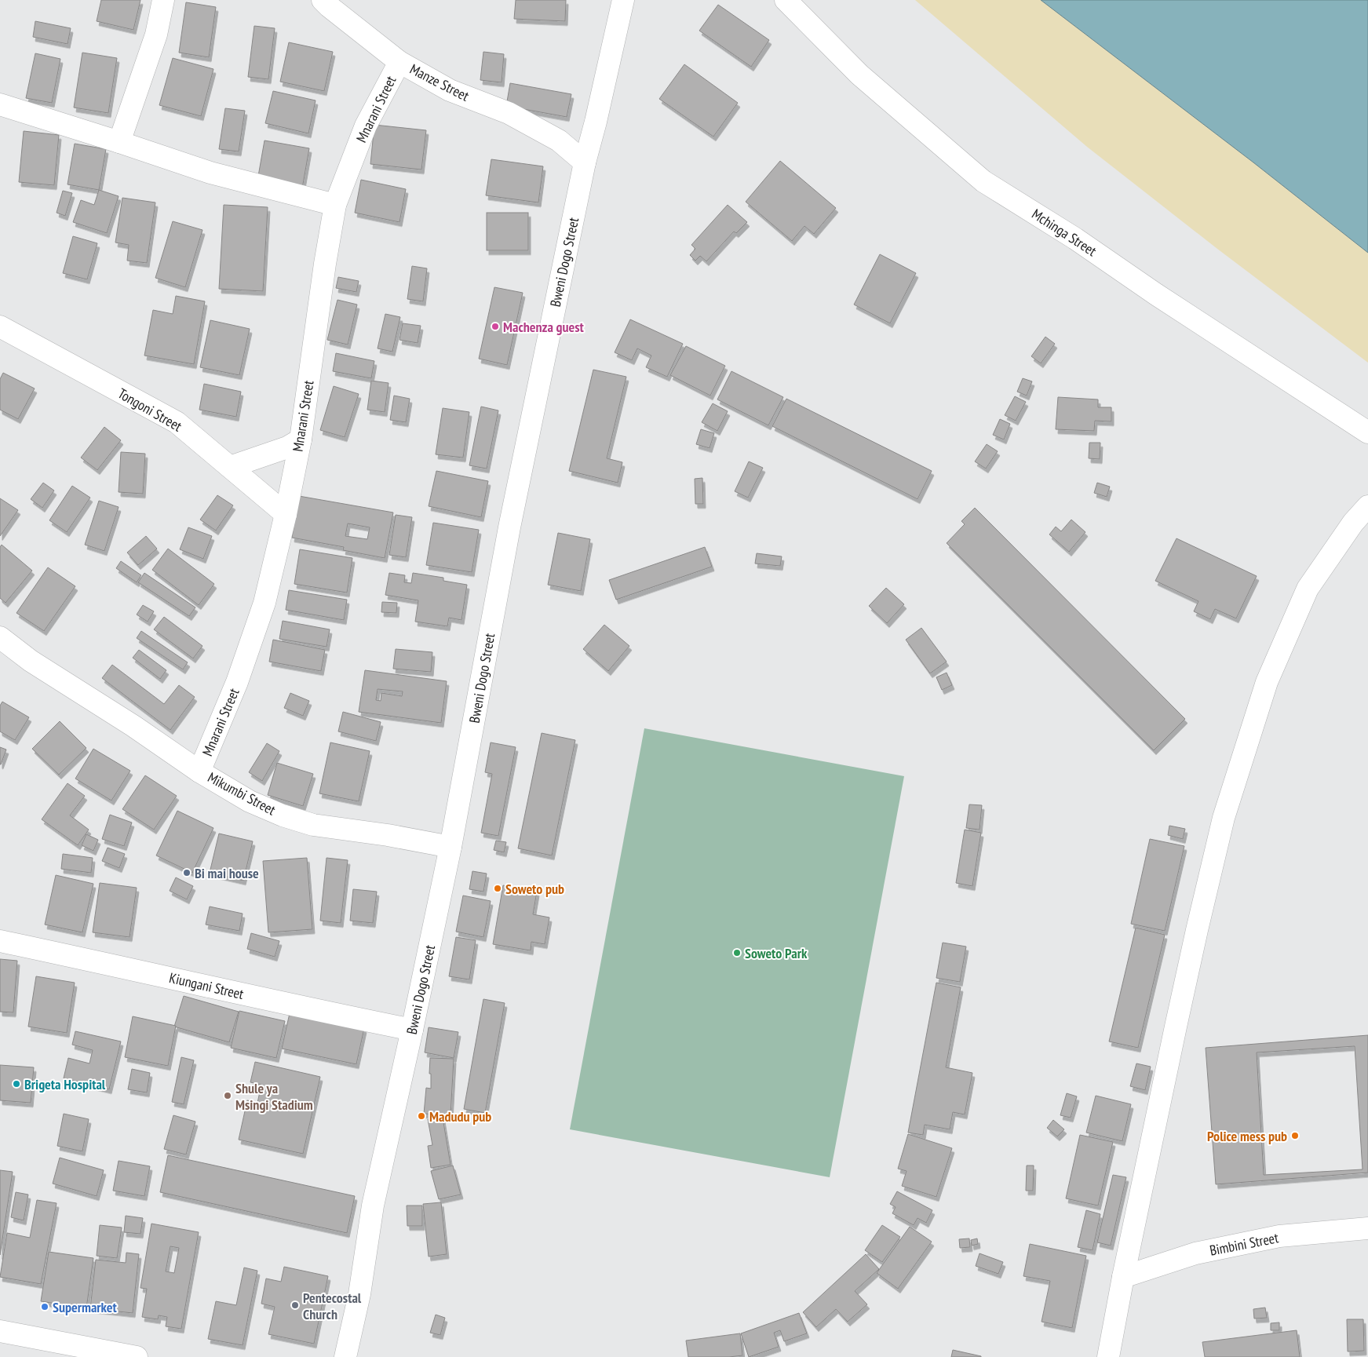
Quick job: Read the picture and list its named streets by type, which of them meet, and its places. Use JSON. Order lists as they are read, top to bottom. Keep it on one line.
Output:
{"streets":{"street":["Manze Street","Mnarani Street","Mchinga Street","Bweni Dogo Street","Tongoni Street","Mikumbi Street","Kiungani Street","Bimbini Street"]},"crossings":[["Manze Street","Mnarani Street"],["Manze Street","Bweni Dogo Street"],["Mnarani Street","Tongoni Street"],["Mnarani Street","Mikumbi Street"],["Bweni Dogo Street","Mikumbi Street"],["Bweni Dogo Street","Kiungani Street"]],"places":["Machenza guest","Bi mai house","Soweto pub","Soweto Park","Brigeta Hospital","Shule ya Msingi Stadium","Madudu pub","Police mess pub","Pentecostal Church","Supermarket"]}
